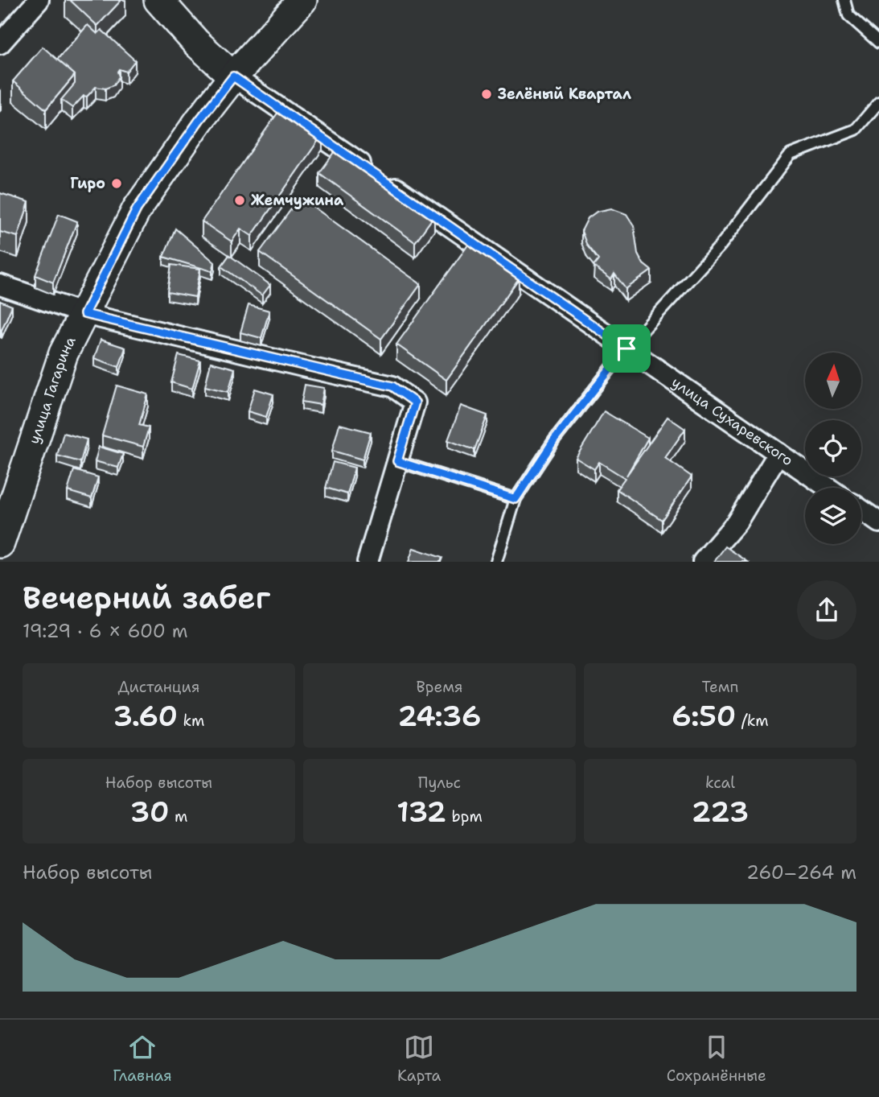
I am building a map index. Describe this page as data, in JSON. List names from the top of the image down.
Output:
{
  "streets": {
    "main road": ["улица Гагарина"],
    "street": ["улица Сухаревского"]
  },
  "crossings": [
    ["улица Гагарина", "улица Сухаревского"]
  ],
  "places": ["Зелёный Квартал", "Гиро", "Жемчужина"],
  "north": "top",
  "page": {
    "heading": ["Вечерний забег", "19:29 · 6 × 600 m"],
    "stats": [
      ["Дистанция", "3.60 km"],
      ["Время", "24:36"],
      ["Темп", "6:50 /km"],
      ["Набор высоты", "30 m"],
      ["Пульс", "132 bpm"],
      ["kcal", "223"]
    ],
    "chart": ["Набор высоты", "260–264 m"],
    "tabs": ["Главная", "Карта", "Сохранённые"]
  }
}
